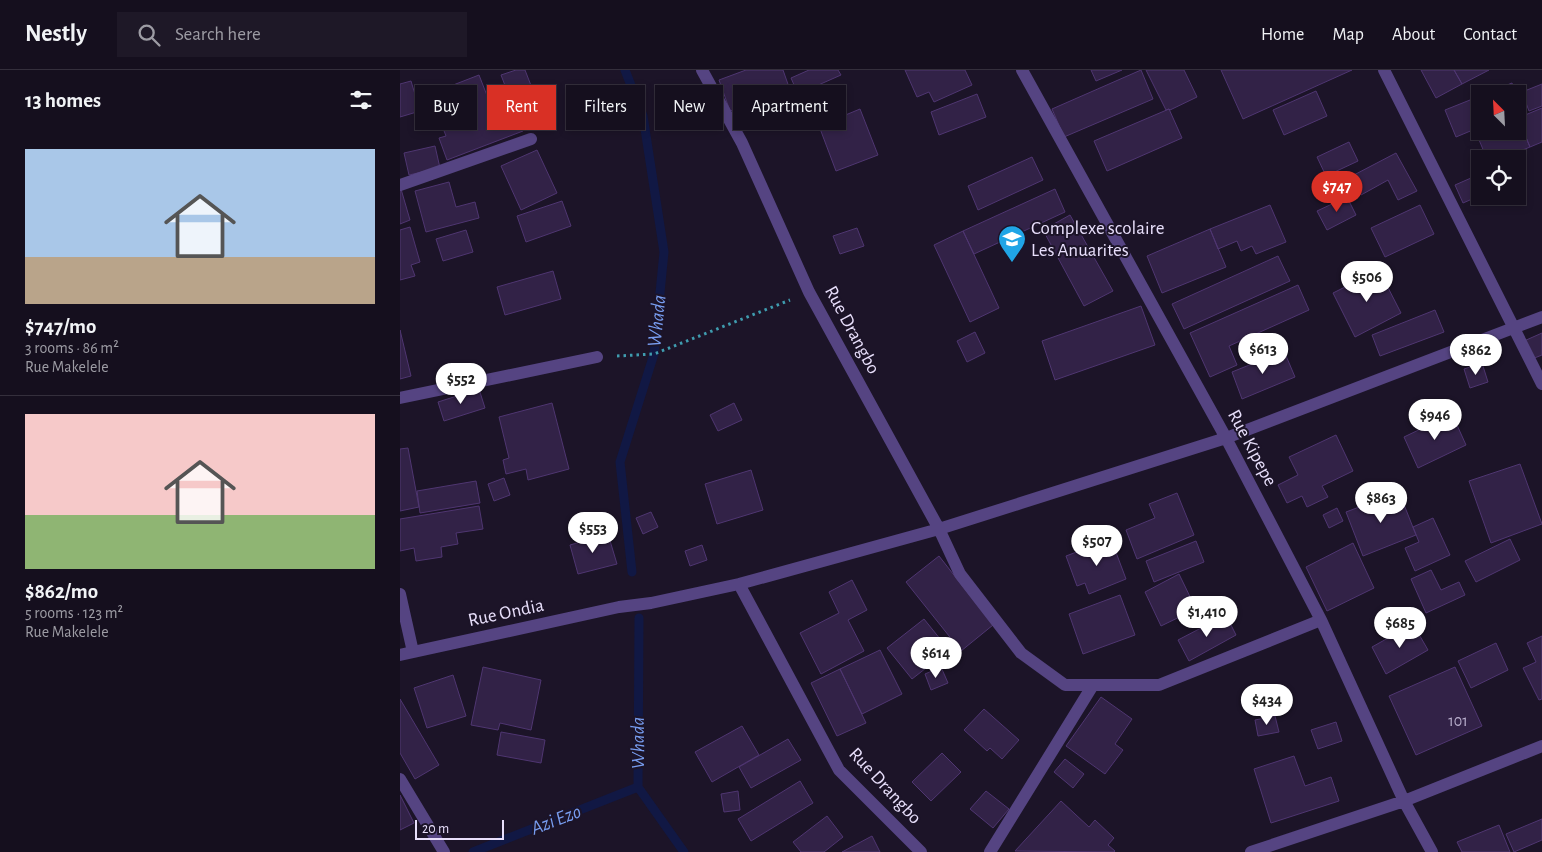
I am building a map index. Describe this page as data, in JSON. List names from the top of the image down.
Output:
{
  "streets": {
    "street": ["Rue Drangbo", "Rue Kipepe", "Rue Ondia"]
  },
  "crossings": [
    ["Rue Drangbo", "Rue Kipepe"],
    ["Rue Drangbo", "Rue Ondia"],
    ["Rue Kipepe", "Rue Ondia"]
  ],
  "water": ["Whada", "Azi Ezo"],
  "places": {
    "school or university": ["Complexe scolaire Les Anuarites"]
  },
  "house_numbers": ["101"],
  "scale_bar": "20 m",
  "north": "top left",
  "page": {
    "header": "Nestly",
    "search": "Search here",
    "nav": [
      "Home",
      "Map",
      "About",
      "Contact"
    ],
    "heading": "13 homes",
    "chip": [
      "Buy",
      "Rent",
      "Filters",
      "New",
      "Apartment"
    ],
    "list": [
      {
        "name": "$747/mo",
        "note": "3 rooms · 86 m² · Rue Makelele"
      },
      {
        "name": "$862/mo",
        "note": "5 rooms · 123 m² · Rue Makelele"
      }
    ],
    "price": [
      "$747",
      "$506",
      "$613",
      "$862",
      "$552",
      "$946",
      "$863",
      "$553",
      "$507",
      "$1,410",
      "$685",
      "$614",
      "$434"
    ],
    "scale": "20 m"
  }
}
